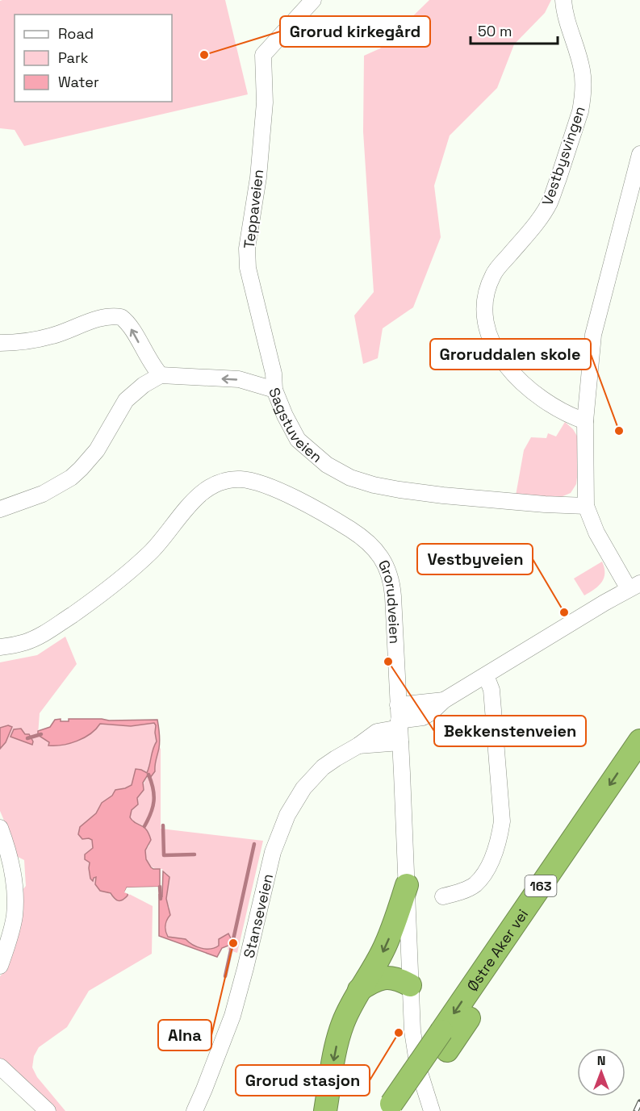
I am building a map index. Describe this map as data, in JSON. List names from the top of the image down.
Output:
{
  "streets": {
    "highway": ["163", "Østre Aker vei"],
    "street": [
      "Vestbysvingen",
      "Teppaveien",
      "Sagstuveien",
      "Grorudveien",
      "Stanseveien"
    ]
  },
  "crossings": [
    ["Teppaveien", "Sagstuveien"],
    ["Grorudveien", "Stanseveien"]
  ],
  "places": [
    "Grorud kirkegård",
    "Groruddalen skole",
    "Vestbyveien",
    "Bekkenstenveien",
    "Alna",
    "Grorud stasjon"
  ],
  "legend": ["Road", "Park", "Water"],
  "scale_bar": "50 m",
  "north": "top"
}
